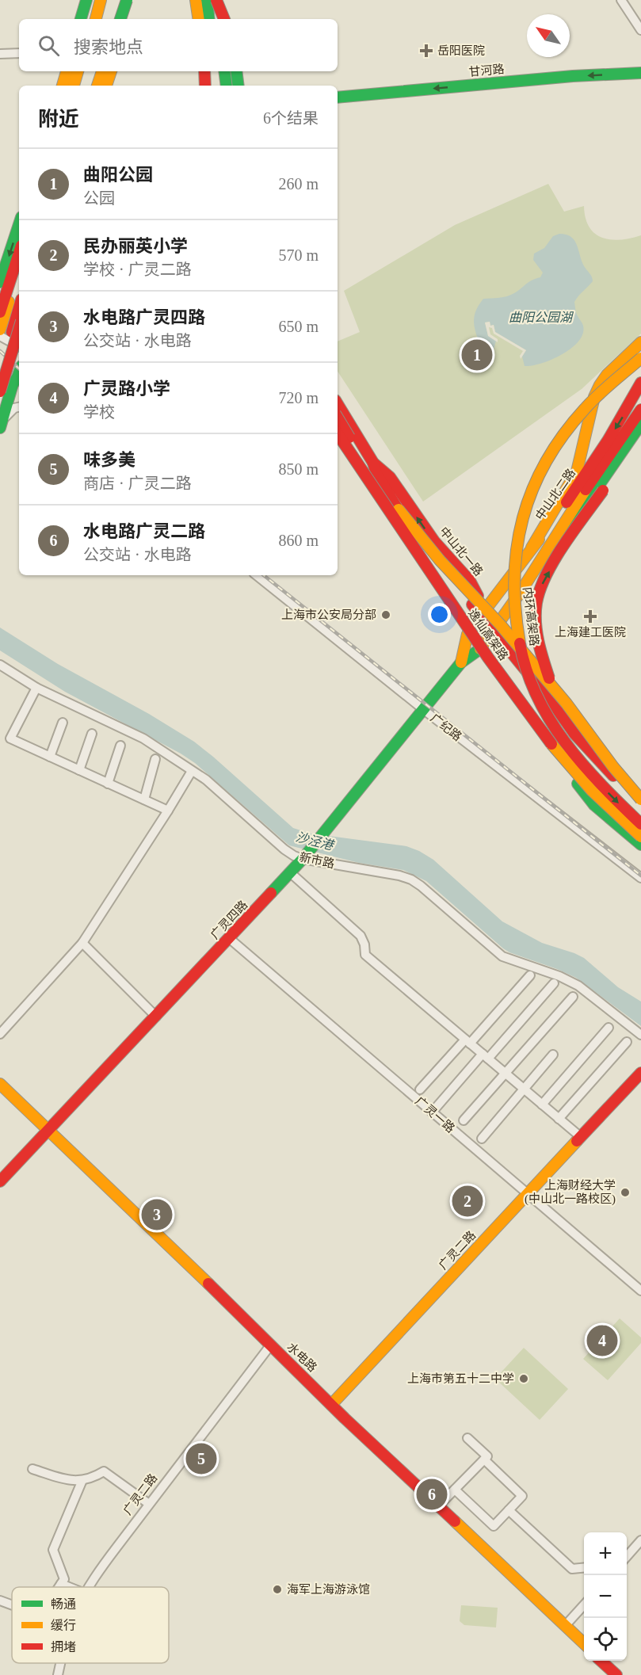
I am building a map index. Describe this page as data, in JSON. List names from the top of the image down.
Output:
{
  "streets": {
    "main road": [
      "甘河路",
      "中山北二路",
      "中山北一路",
      "内环高架路",
      "逸仙高架路",
      "广灵四路",
      "广灵二路",
      "水电路"
    ],
    "street": ["广纪路", "新市路", "广灵一路"]
  },
  "crossings": [
    ["中山北二路", "中山北一路"],
    ["中山北二路", "广灵四路"],
    ["中山北一路", "内环高架路"],
    ["中山北一路", "逸仙高架路"],
    ["广纪路", "广灵四路"],
    ["新市路", "广灵四路"],
    ["广灵四路", "广灵一路"],
    ["广灵四路", "水电路"],
    ["广灵一路", "广灵二路"],
    ["广灵二路", "水电路"]
  ],
  "one_way": ["甘河路"],
  "water": ["曲阳公园湖", "沙泾港"],
  "places": {
    "health": ["岳阳医院", "上海建工医院"],
    "other": [
      "上海市公安局分部",
      "上海财经大学 (中山北一路校区)",
      "上海市第五十二中学",
      "海军上海游泳馆"
    ]
  },
  "legend": ["畅通", "缓行", "拥堵"],
  "north": "top left",
  "page": {
    "search": "搜索地点",
    "heading": ["附近", "6个结果"],
    "list": [
      {
        "mark": "1",
        "name": "曲阳公园",
        "note": "公园",
        "value": "260 m"
      },
      {
        "mark": "2",
        "name": "民办丽英小学",
        "note": "学校 · 广灵二路",
        "value": "570 m"
      },
      {
        "mark": "3",
        "name": "水电路广灵四路",
        "note": "公交站 · 水电路",
        "value": "650 m"
      },
      {
        "mark": "4",
        "name": "广灵路小学",
        "note": "学校",
        "value": "720 m"
      },
      {
        "mark": "5",
        "name": "味多美",
        "note": "商店 · 广灵二路",
        "value": "850 m"
      },
      {
        "mark": "6",
        "name": "水电路广灵二路",
        "note": "公交站 · 水电路",
        "value": "860 m"
      }
    ],
    "pins": [
      "1",
      "2",
      "3",
      "4",
      "5",
      "6"
    ],
    "map_buttons": ["+", "−"]
  }
}
